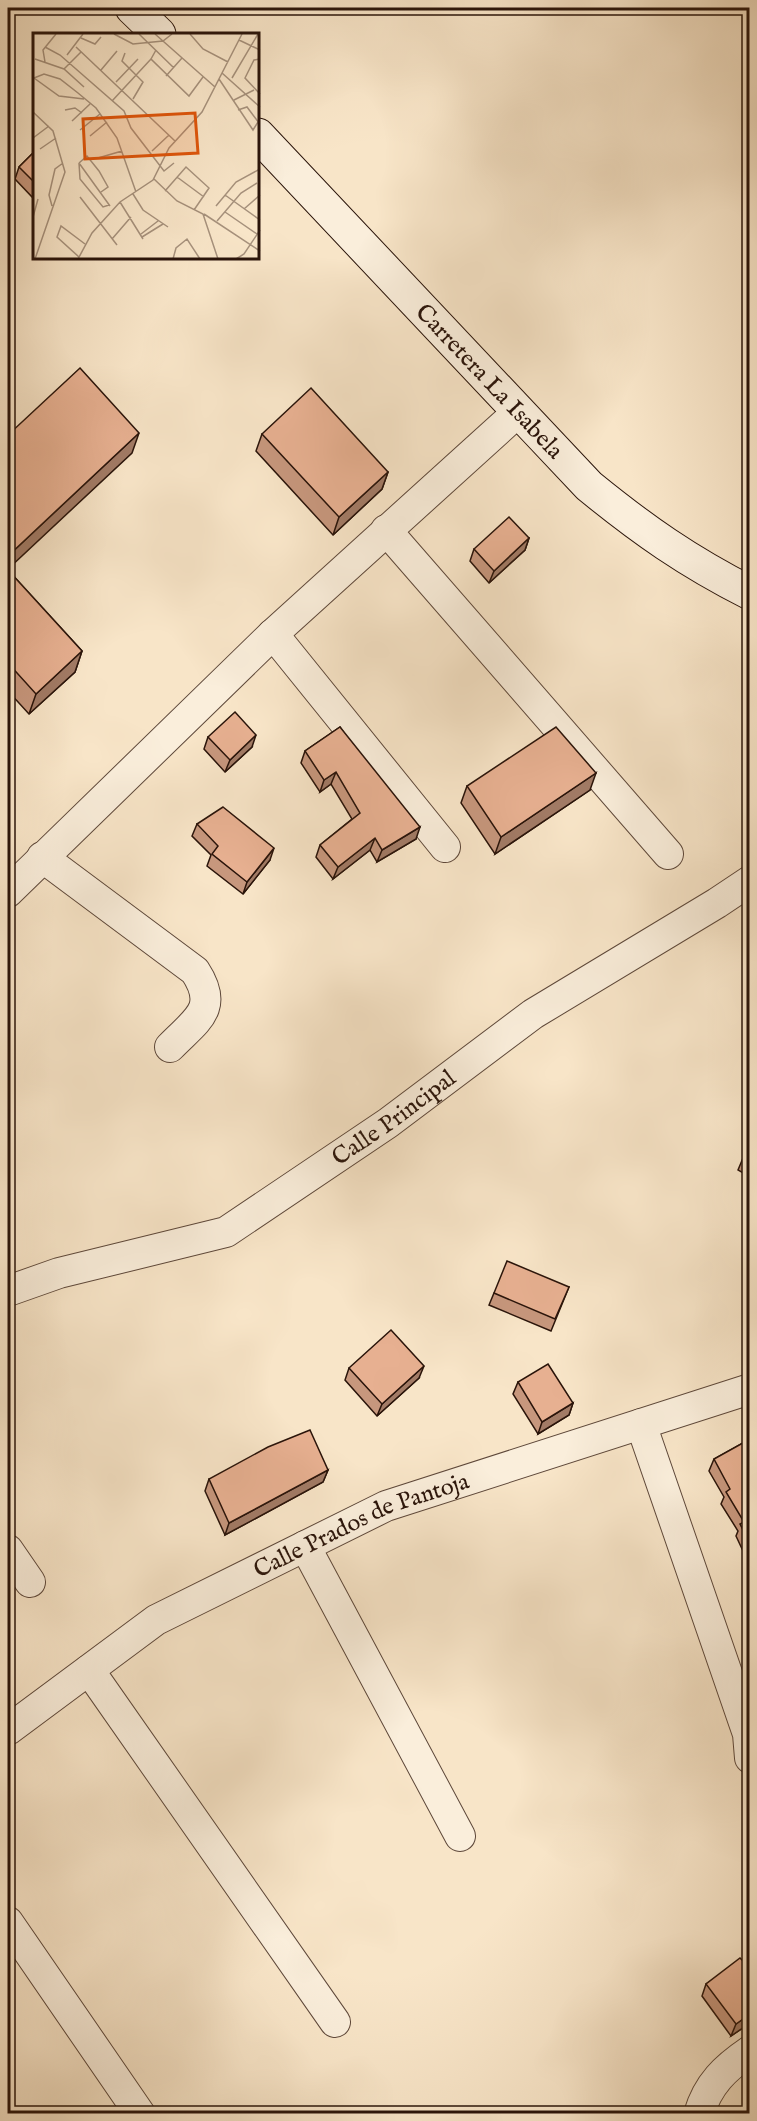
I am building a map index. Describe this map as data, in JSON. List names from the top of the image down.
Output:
{
  "streets": {
    "main road": ["Carretera La Isabela"],
    "street": ["Calle Principal", "Calle Prados de Pantoja"]
  }
}
